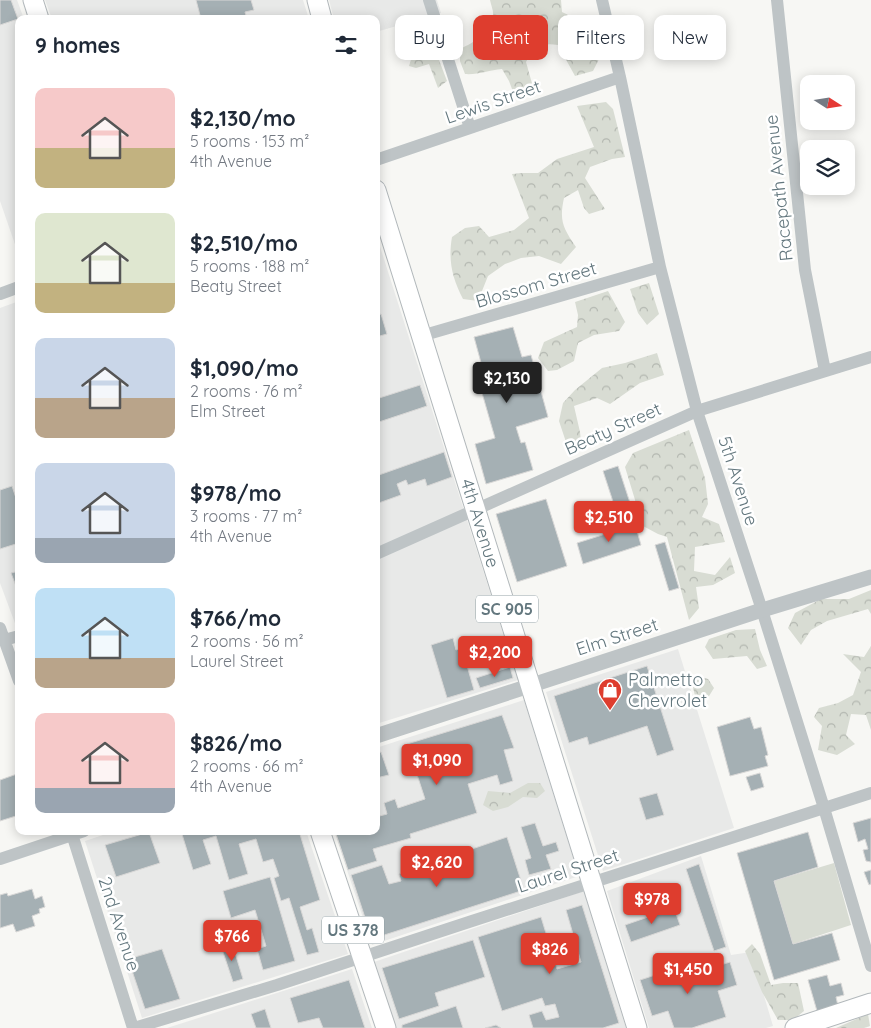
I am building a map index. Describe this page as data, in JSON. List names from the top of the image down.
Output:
{
  "streets": {
    "main road": ["4th Avenue", "SC 905", "US 378"],
    "street": [
      "Lewis Street",
      "Racepath Avenue",
      "Blossom Street",
      "Beaty Street",
      "5th Avenue",
      "Elm Street",
      "Laurel Street",
      "2nd Avenue"
    ]
  },
  "crossings": [
    ["Lewis Street", "5th Avenue"],
    ["Racepath Avenue", "Beaty Street"],
    ["Blossom Street", "5th Avenue"],
    ["Blossom Street", "4th Avenue"],
    ["Beaty Street", "5th Avenue"],
    ["Beaty Street", "4th Avenue"],
    ["5th Avenue", "Elm Street"],
    ["5th Avenue", "Laurel Street"],
    ["4th Avenue", "Elm Street"],
    ["4th Avenue", "Laurel Street"],
    ["Laurel Street", "2nd Avenue"],
    ["Laurel Street", "US 378"]
  ],
  "places": {
    "shop": ["Palmetto Chevrolet"]
  },
  "north": "right",
  "page": {
    "chip": [
      "Buy",
      "Rent",
      "Filters",
      "New"
    ],
    "heading": "9 homes",
    "list": [
      {
        "name": "$2,130/mo",
        "note": "5 rooms · 153 m² · 4th Avenue"
      },
      {
        "name": "$2,510/mo",
        "note": "5 rooms · 188 m² · Beaty Street"
      },
      {
        "name": "$1,090/mo",
        "note": "2 rooms · 76 m² · Elm Street"
      },
      {
        "name": "$978/mo",
        "note": "3 rooms · 77 m² · 4th Avenue"
      },
      {
        "name": "$766/mo",
        "note": "2 rooms · 56 m² · Laurel Street"
      },
      {
        "name": "$826/mo",
        "note": "2 rooms · 66 m² · 4th Avenue"
      }
    ],
    "price": [
      "$2,130",
      "$2,510",
      "$2,200",
      "$1,090",
      "$2,620",
      "$978",
      "$766",
      "$826",
      "$1,450"
    ]
  }
}
